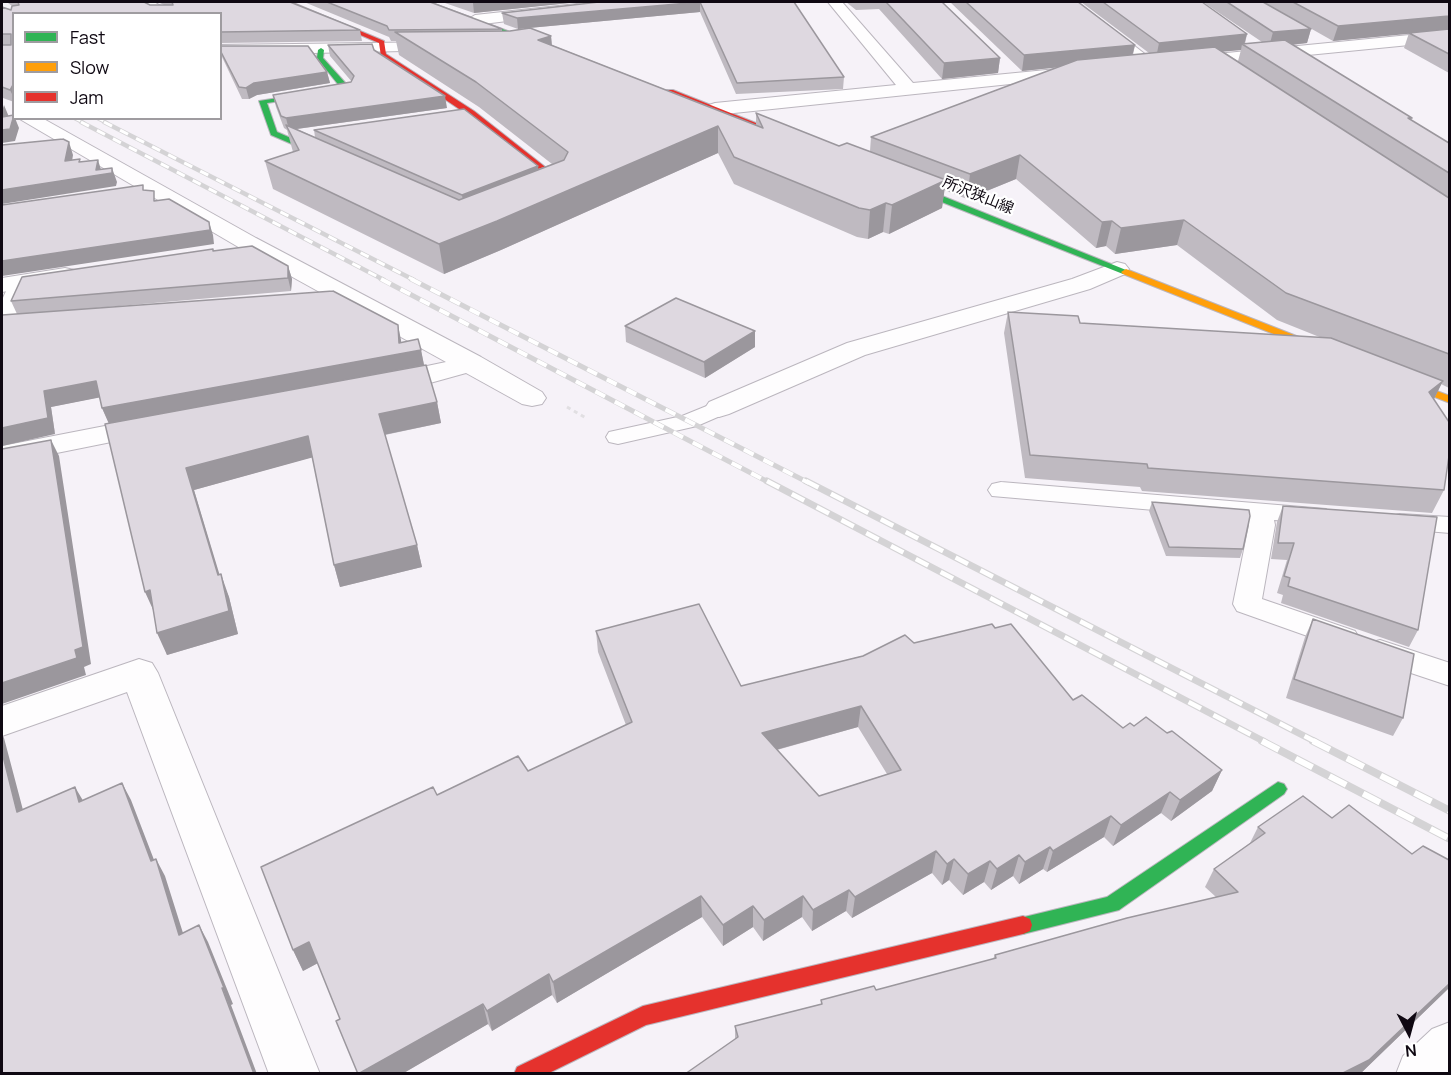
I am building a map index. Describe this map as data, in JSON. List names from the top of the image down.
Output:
{
  "streets": {
    "street": ["所沢狭山線"]
  },
  "legend": ["Fast", "Slow", "Jam"],
  "north": "bottom"
}
